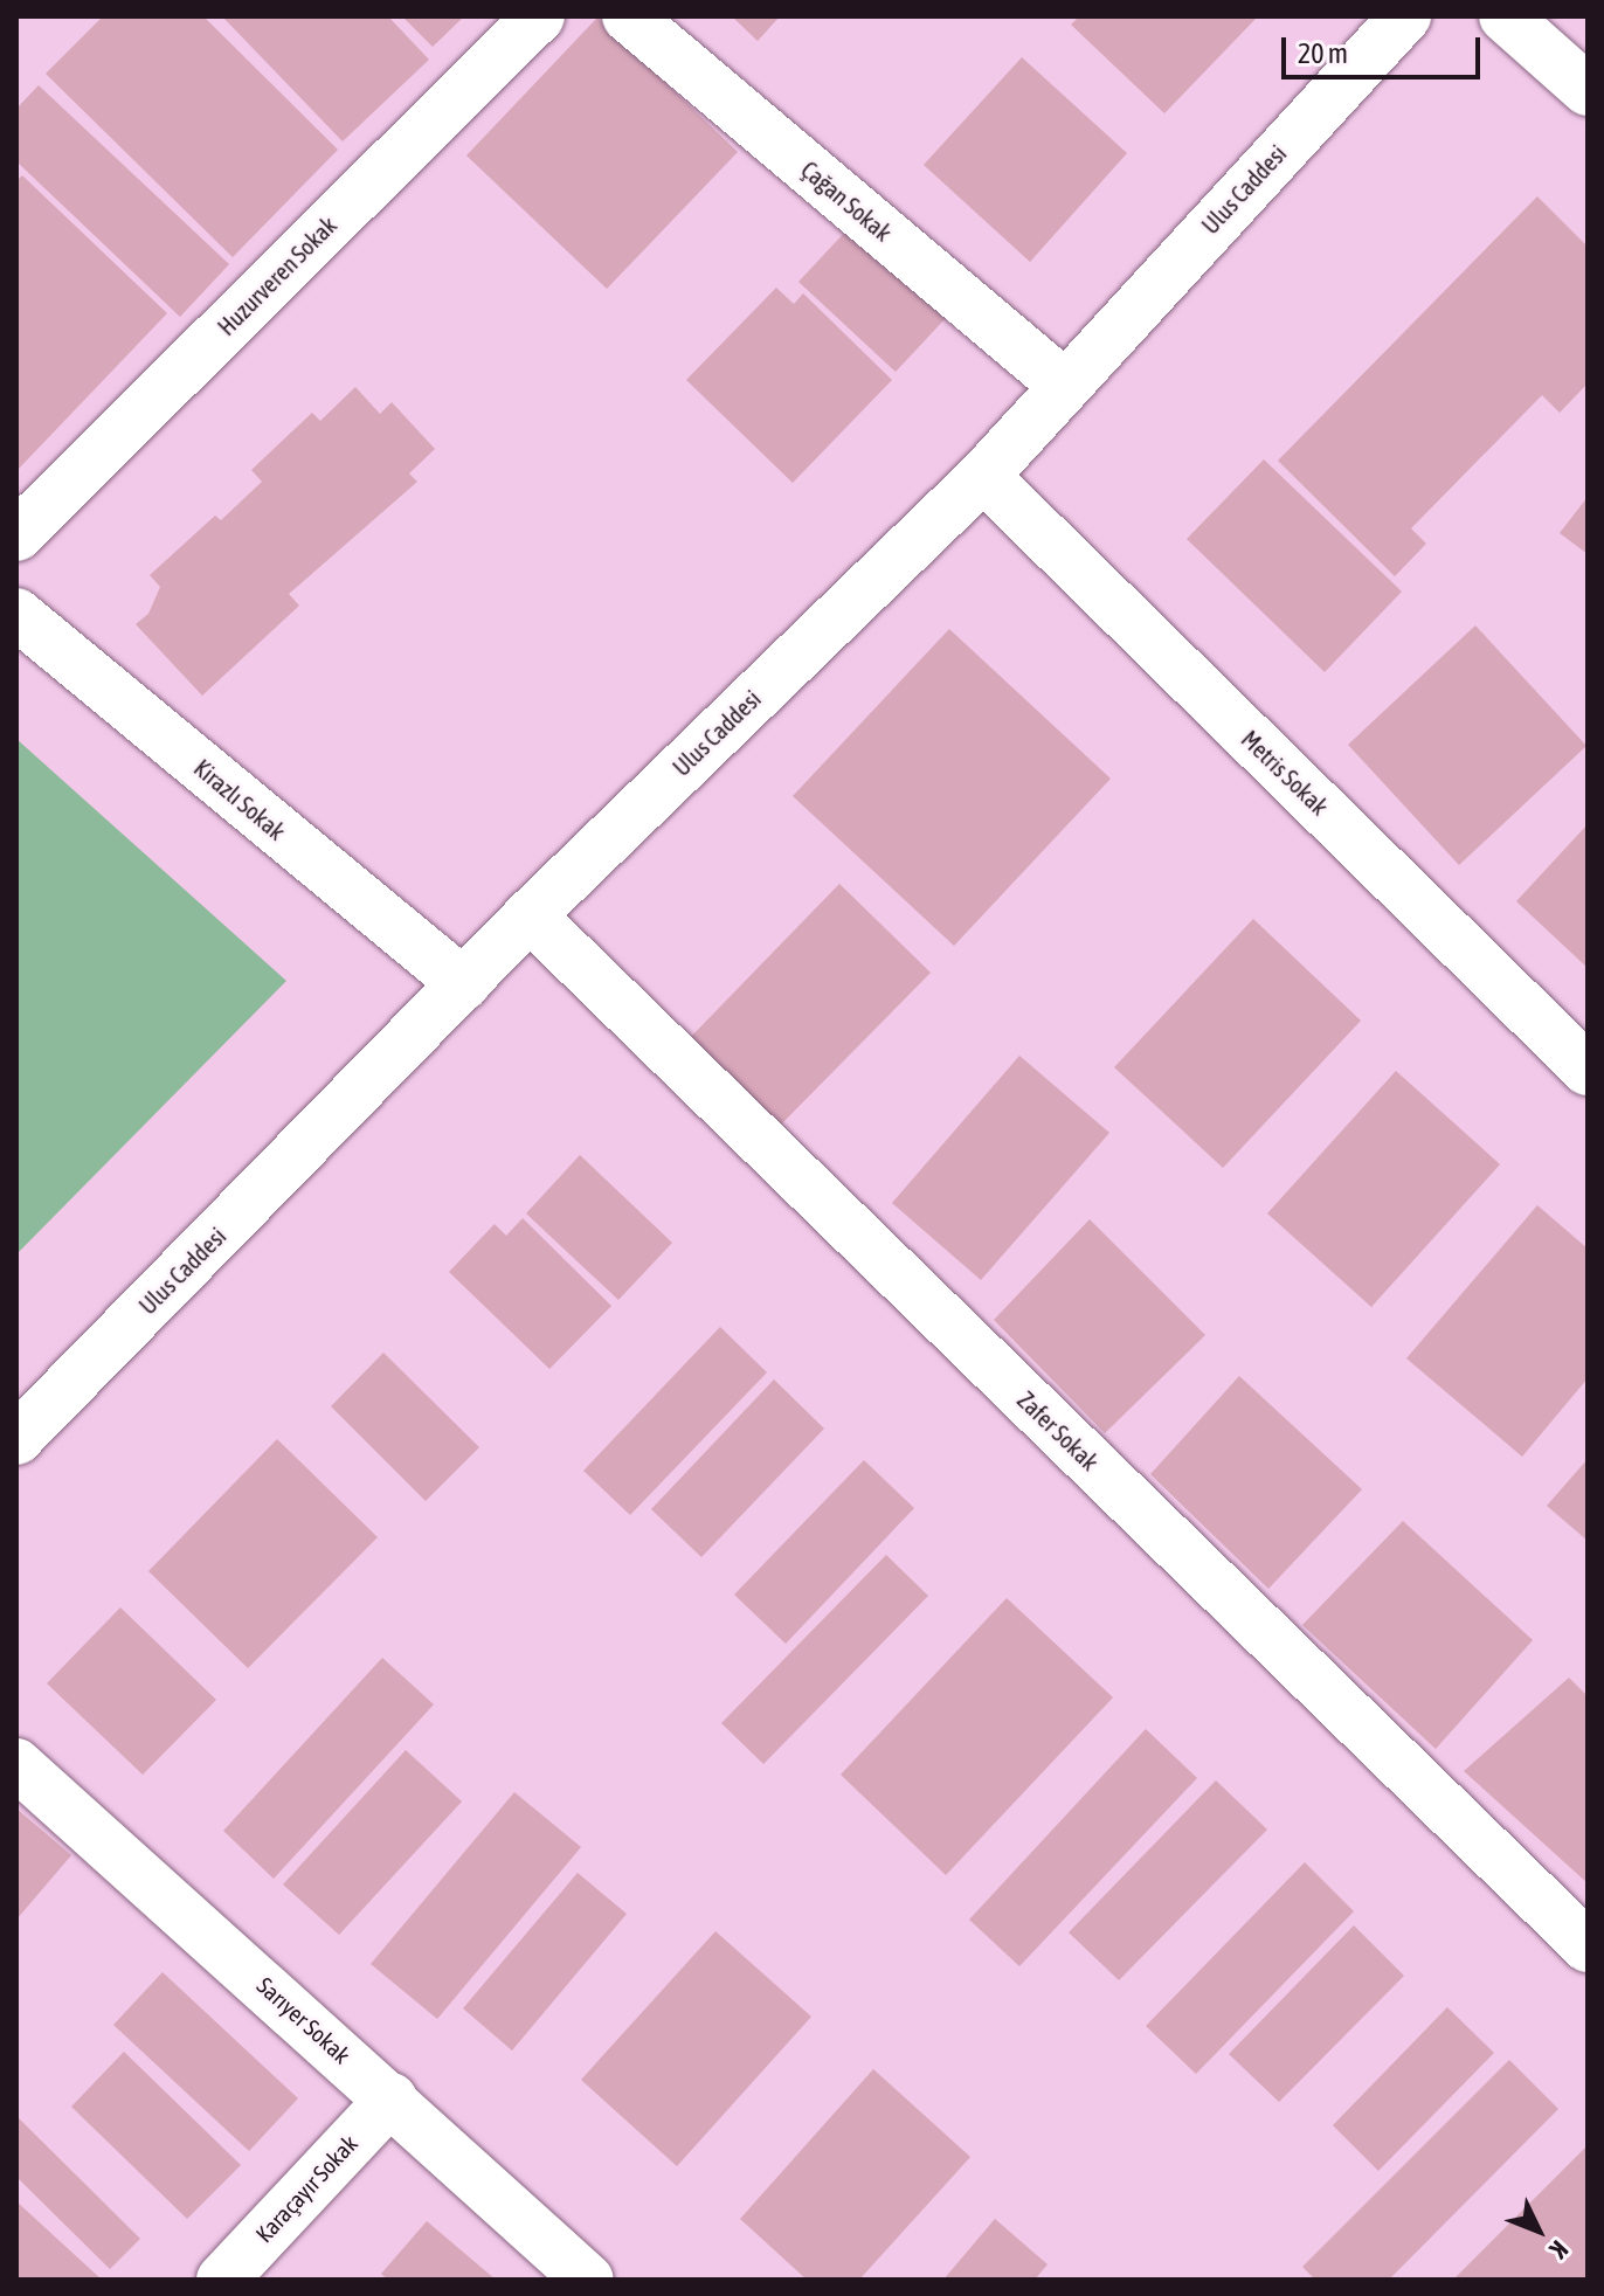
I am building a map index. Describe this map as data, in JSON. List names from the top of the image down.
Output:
{
  "streets": {
    "street": [
      "Ulus Caddesi",
      "Çağan Sokak",
      "Huzurveren Sokak",
      "Metris Sokak",
      "Kirazlı Sokak",
      "Zafer Sokak",
      "Sarıyer Sokak",
      "Karaçayır Sokak"
    ]
  },
  "crossings": [
    ["Ulus Caddesi", "Çağan Sokak"],
    ["Ulus Caddesi", "Metris Sokak"],
    ["Ulus Caddesi", "Kirazlı Sokak"],
    ["Ulus Caddesi", "Zafer Sokak"],
    ["Sarıyer Sokak", "Karaçayır Sokak"]
  ],
  "scale_bar": "20 m",
  "north": "bottom right"
}
